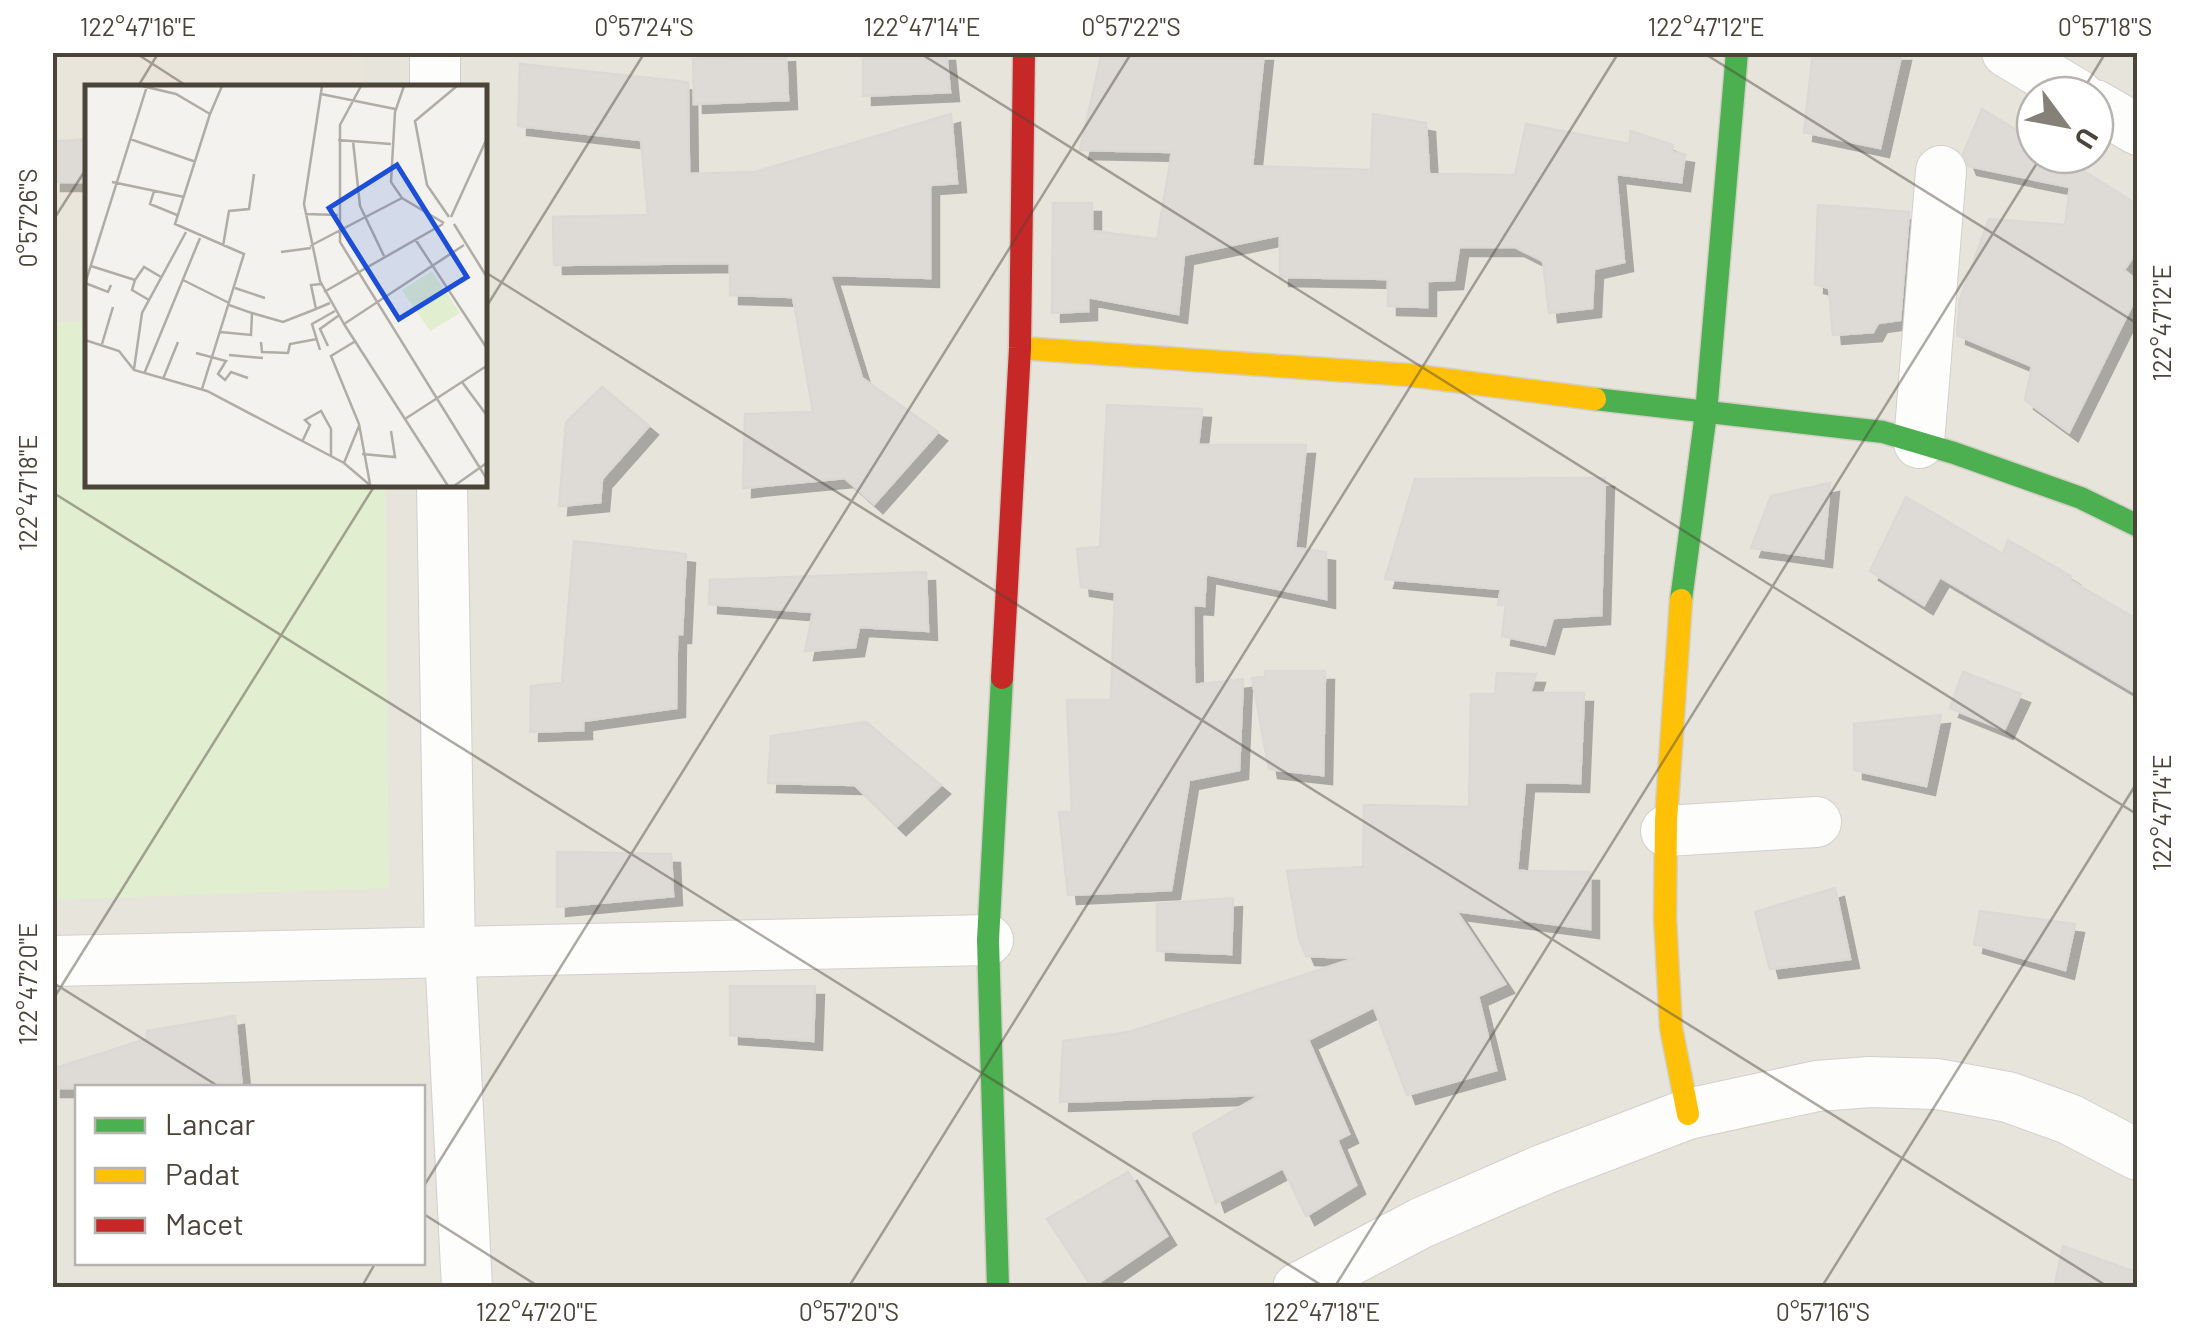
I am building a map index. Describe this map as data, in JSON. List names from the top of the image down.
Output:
{
  "legend": ["Lancar", "Padat", "Macet"],
  "north": "bottom right",
  "coordinates": [
    "122°47'16\"E",
    "0°57'24\"S",
    "122°47'14\"E",
    "0°57'22\"S",
    "122°47'12\"E",
    "0°57'18\"S",
    "0°57'26\"S",
    "122°47'18\"E",
    "122°47'20\"E",
    "0°57'20\"S",
    "0°57'16\"S"
  ]
}
